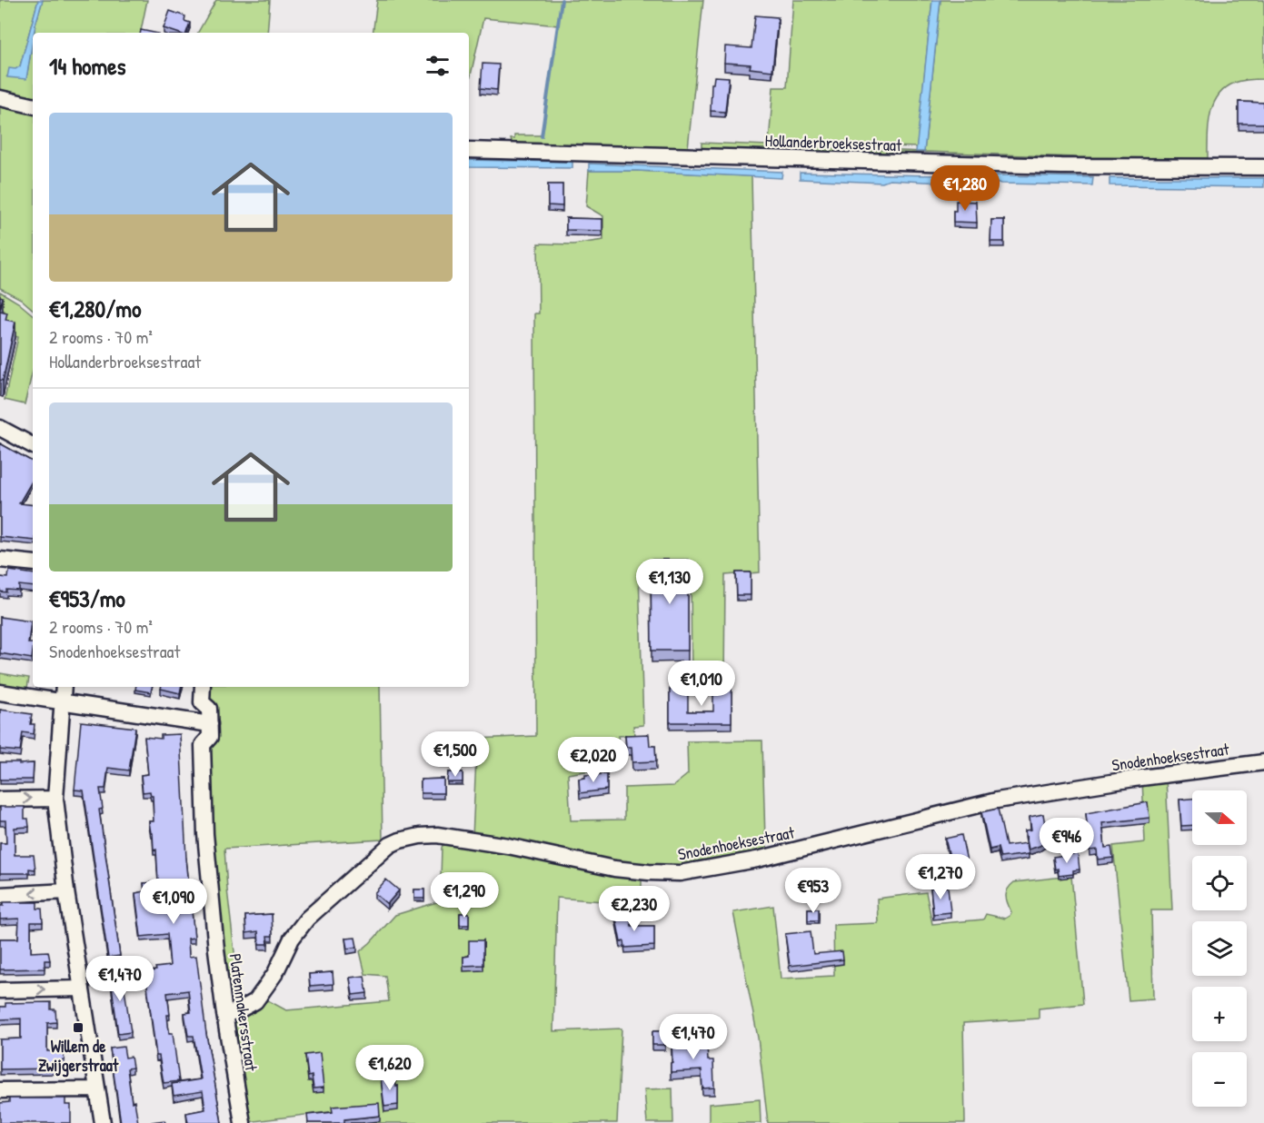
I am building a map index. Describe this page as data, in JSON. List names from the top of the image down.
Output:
{
  "streets": {
    "street": ["Hollanderbroeksestraat", "Snodenhoeksestraat", "Platenmakersstraat"]
  },
  "crossings": [
    ["Snodenhoeksestraat", "Platenmakersstraat"]
  ],
  "places": {
    "transit": ["Willem de Zwijgerstraat"]
  },
  "north": "right",
  "page": {
    "heading": "14 homes",
    "list": [
      {
        "name": "€1,280/mo",
        "note": "2 rooms · 70 m² · Hollanderbroeksestraat"
      },
      {
        "name": "€953/mo",
        "note": "2 rooms · 70 m² · Snodenhoeksestraat"
      }
    ],
    "price": [
      "€1,280",
      "€1,130",
      "€1,010",
      "€1,500",
      "€2,020",
      "€946",
      "€1,270",
      "€953",
      "€1,290",
      "€1,090",
      "€2,230",
      "€1,470",
      "€1,470",
      "€1,620"
    ],
    "map_buttons": ["+", "−"]
  }
}
